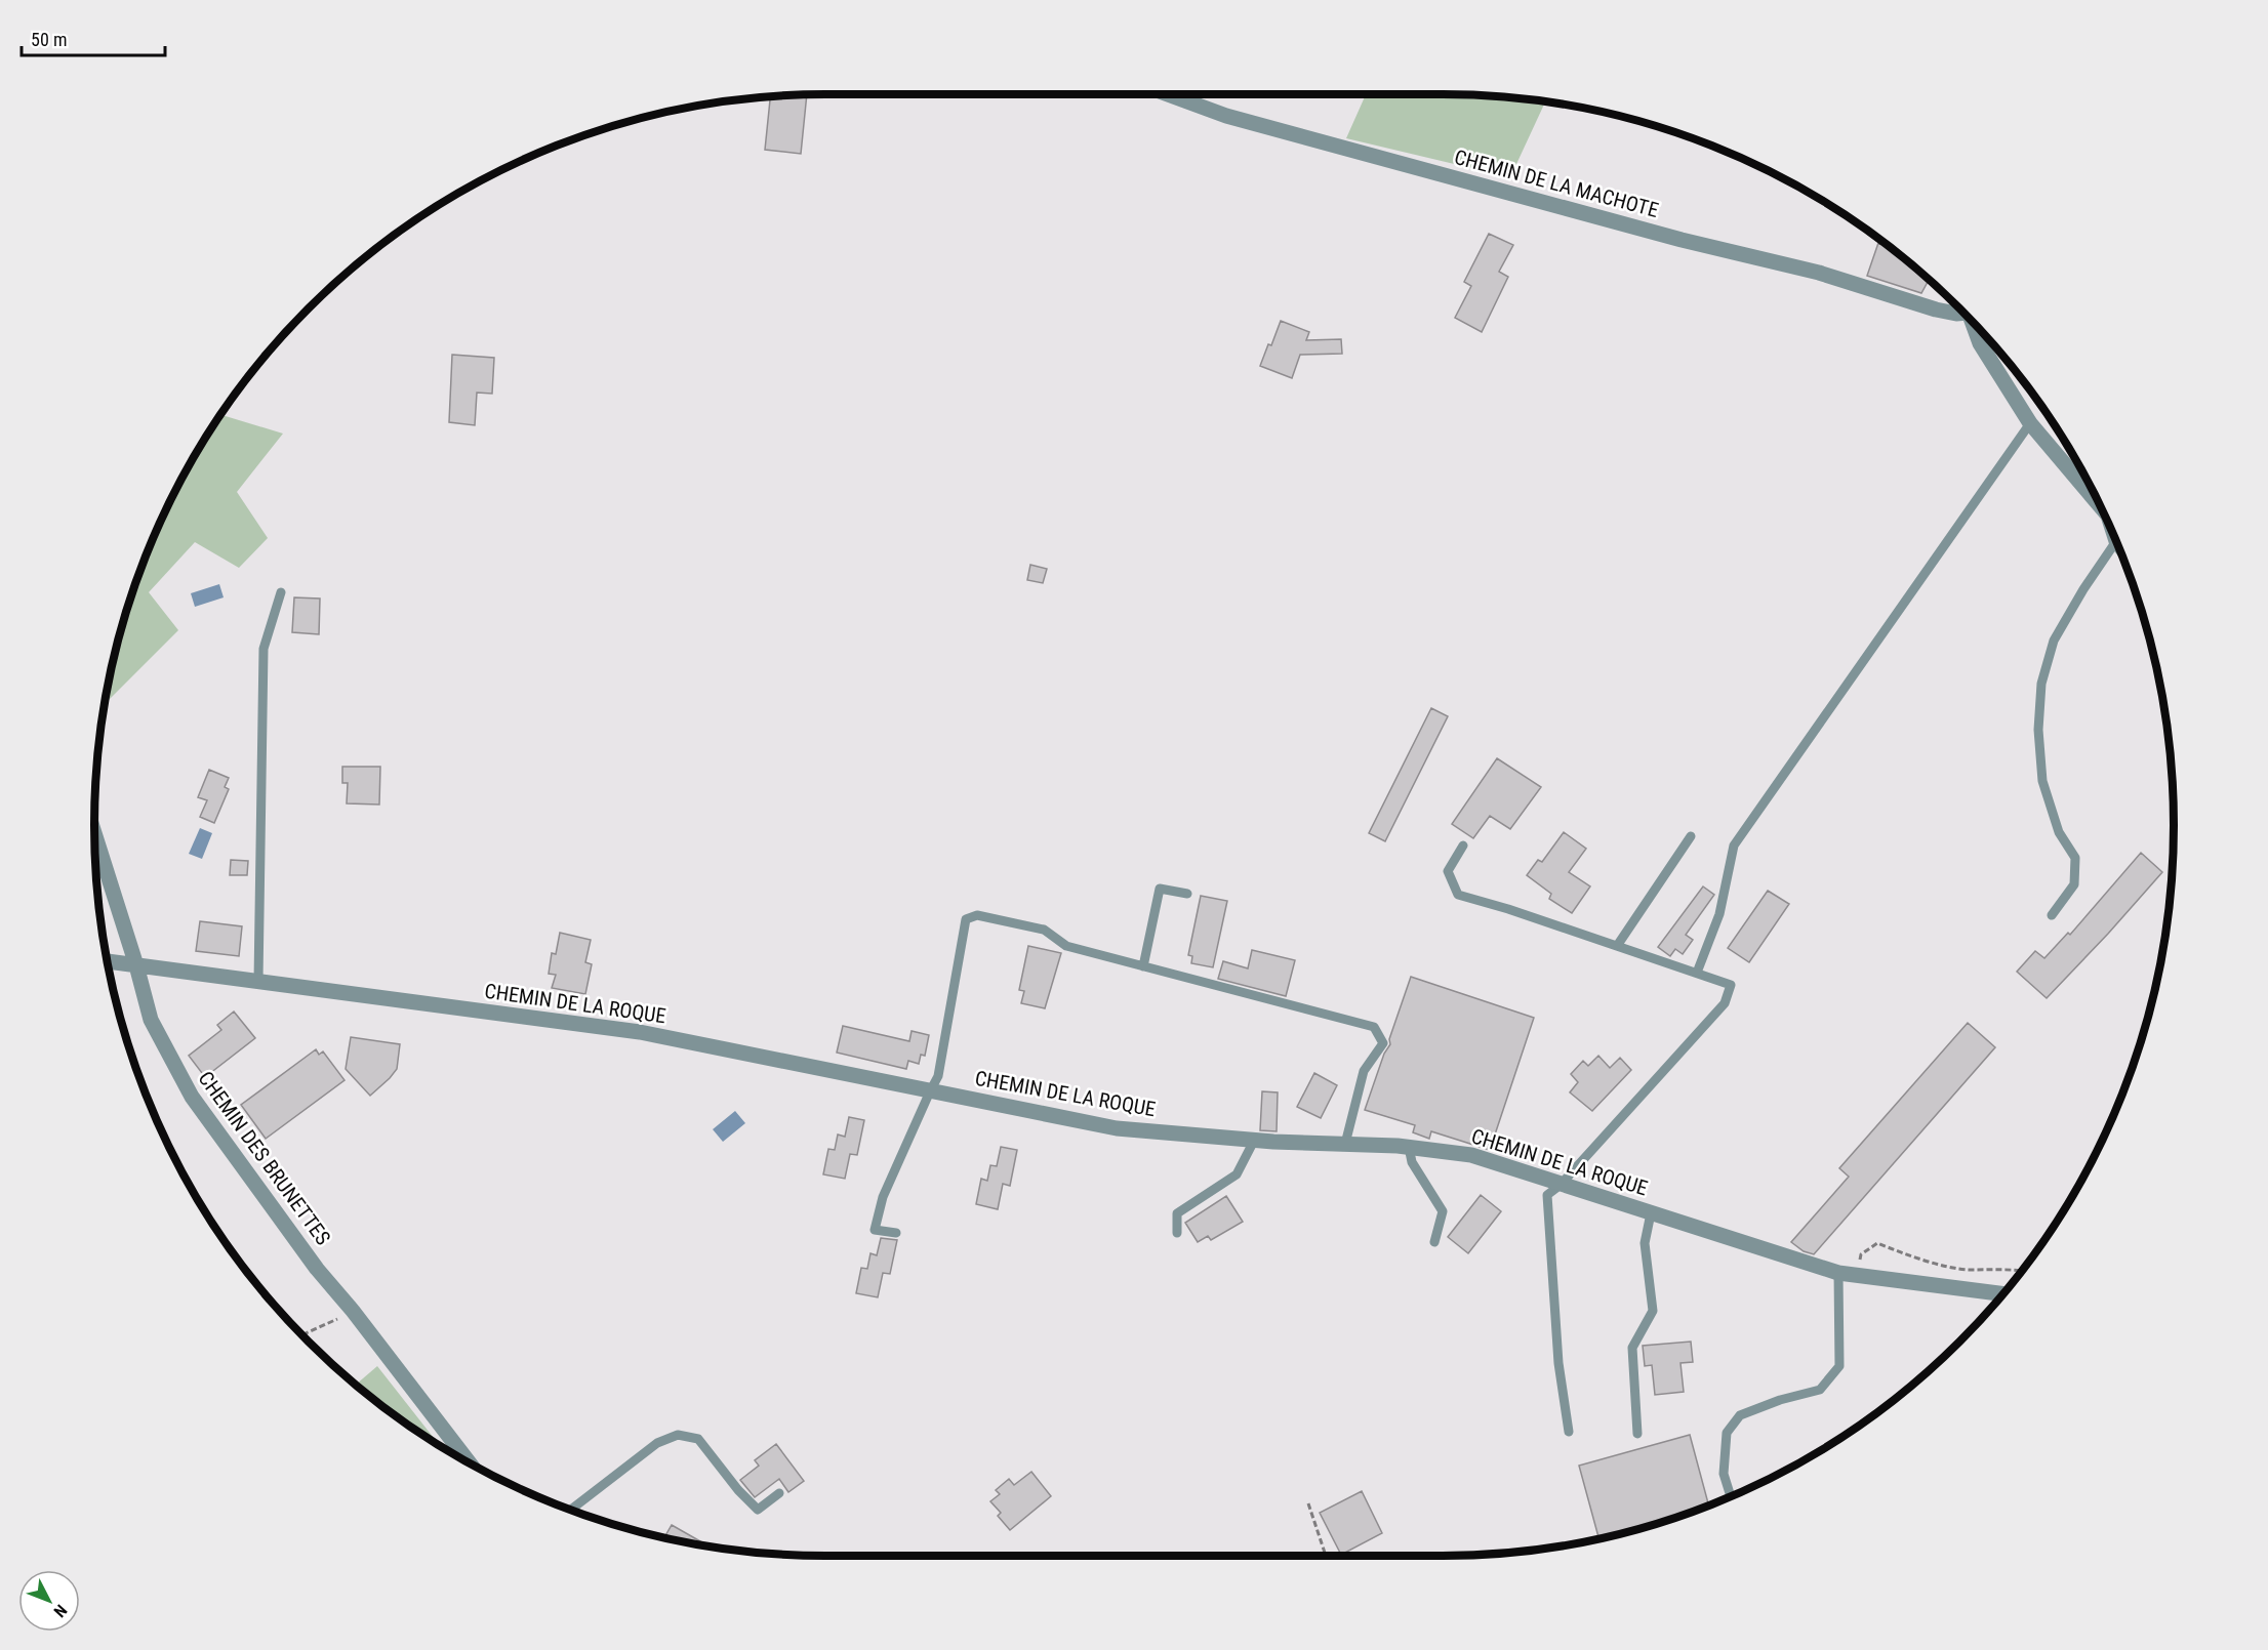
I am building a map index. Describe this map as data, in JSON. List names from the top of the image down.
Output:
{
  "streets": {
    "street": ["CHEMIN DE LA MACHOTE", "CHEMIN DE LA ROQUE", "CHEMIN DES BRUNETTES"]
  },
  "crossings": [
    ["CHEMIN DE LA ROQUE", "CHEMIN DES BRUNETTES"]
  ],
  "scale_bar": "50 m",
  "north": "bottom right"
}
